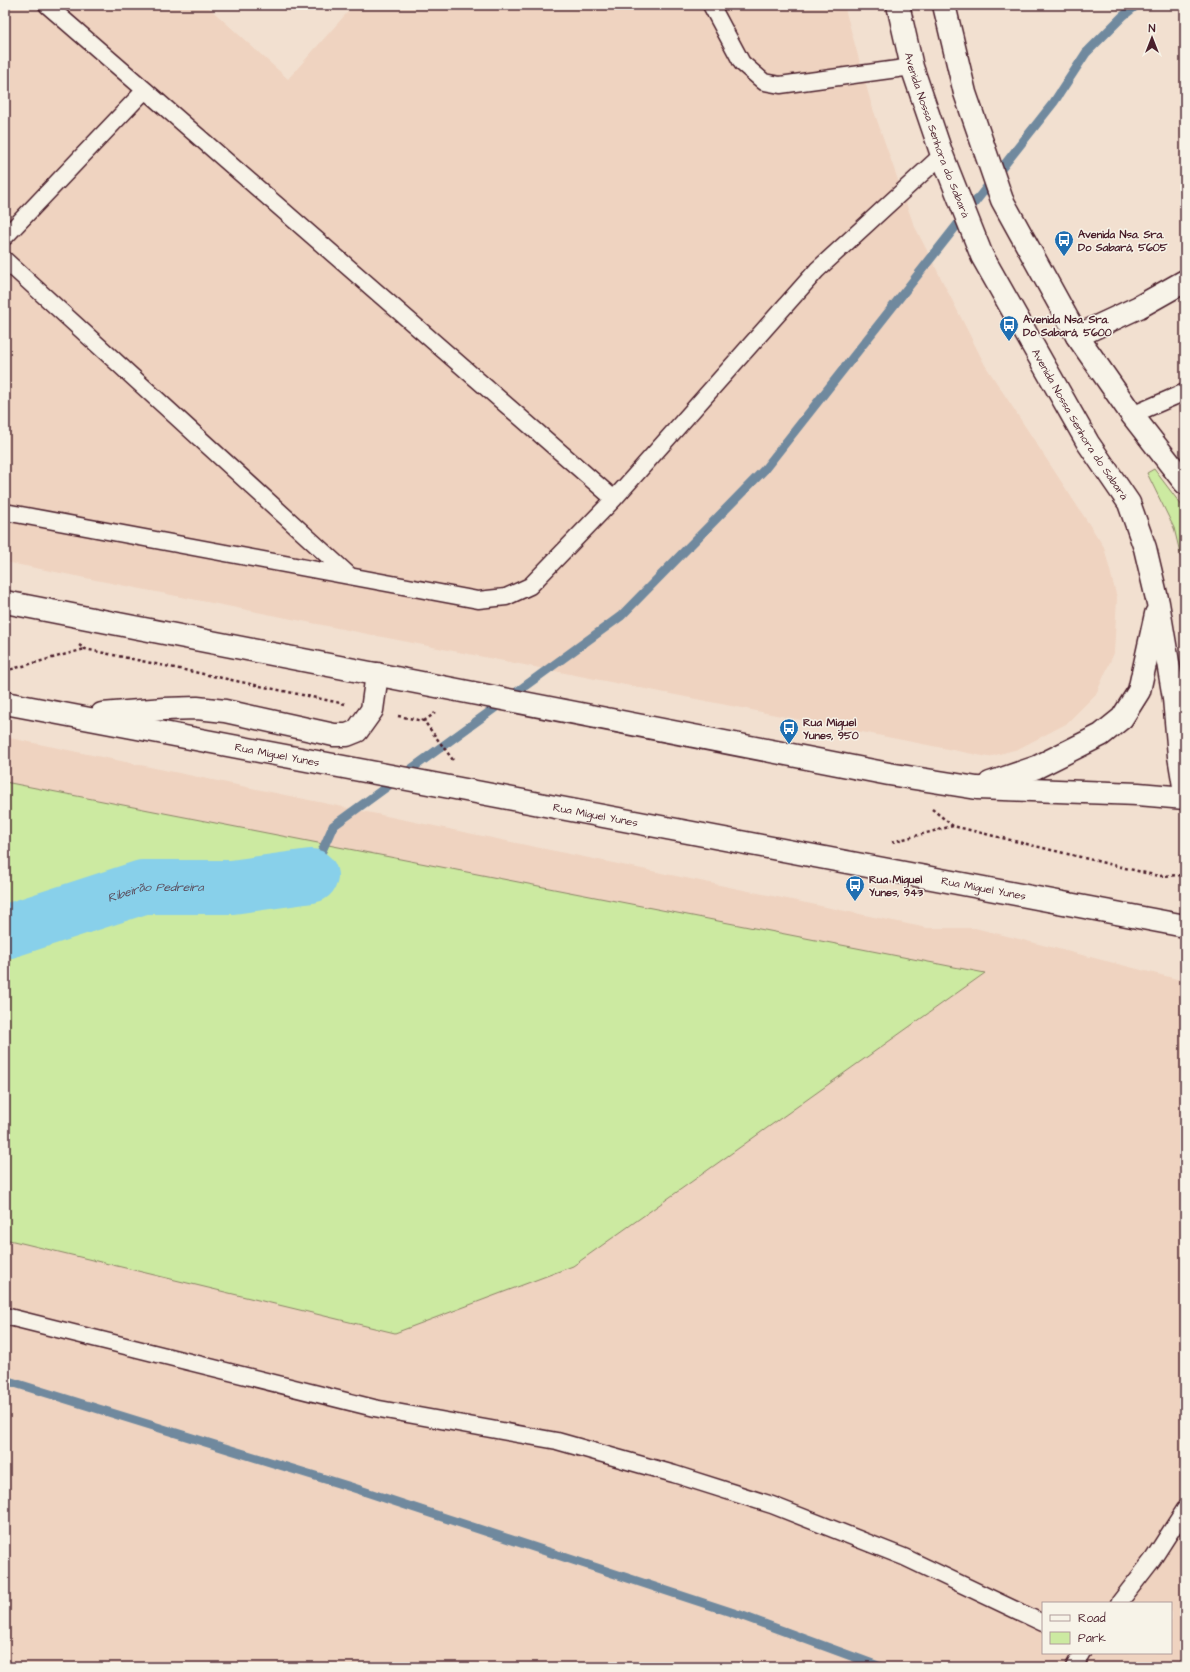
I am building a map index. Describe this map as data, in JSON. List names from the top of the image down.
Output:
{
  "streets": {
    "main road": ["Avenida Nossa Senhora do Sabará", "Rua Miguel Yunes"]
  },
  "water": ["Ribeirão Pedreira"],
  "places": {
    "bus stop": [
      "Avenida Nsa. Sra. Do Sabará, 5605",
      "Avenida Nsa. Sra. Do Sabará, 5600",
      "Rua Miguel Yunes, 950",
      "Rua Miguel Yunes, 943"
    ]
  },
  "legend": ["Road", "Park"],
  "north": "top"
}
